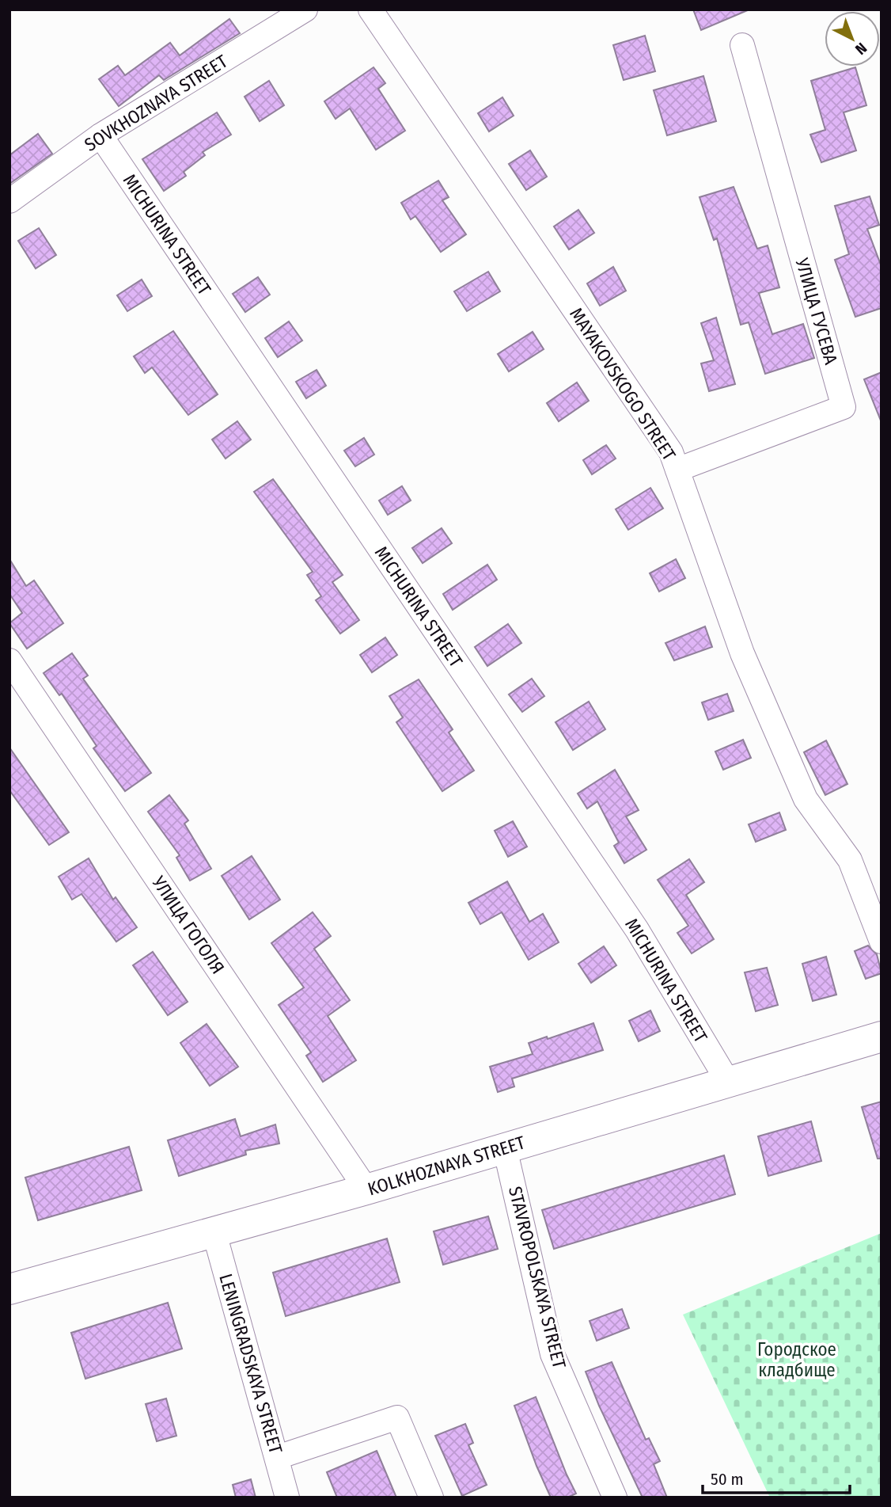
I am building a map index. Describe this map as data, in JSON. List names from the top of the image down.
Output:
{
  "streets": {
    "main road": ["KOLKHOZNAYA STREET"],
    "street": [
      "SOVKHOZNAYA STREET",
      "MICHURINA STREET",
      "УЛИЦА ГУСЕВА",
      "MAYAKOVSKOGO STREET",
      "УЛИЦА ГОГОЛЯ",
      "STAVROPOLSKAYA STREET",
      "LENINGRADSKAYA STREET"
    ]
  },
  "crossings": [
    ["SOVKHOZNAYA STREET", "MICHURINA STREET"],
    ["MICHURINA STREET", "KOLKHOZNAYA STREET"],
    ["УЛИЦА ГУСЕВА", "MAYAKOVSKOGO STREET"],
    ["УЛИЦА ГОГОЛЯ", "KOLKHOZNAYA STREET"],
    ["KOLKHOZNAYA STREET", "STAVROPOLSKAYA STREET"],
    ["KOLKHOZNAYA STREET", "LENINGRADSKAYA STREET"]
  ],
  "parks": ["Городское кладбище"],
  "scale_bar": "50 m",
  "north": "bottom right"
}
